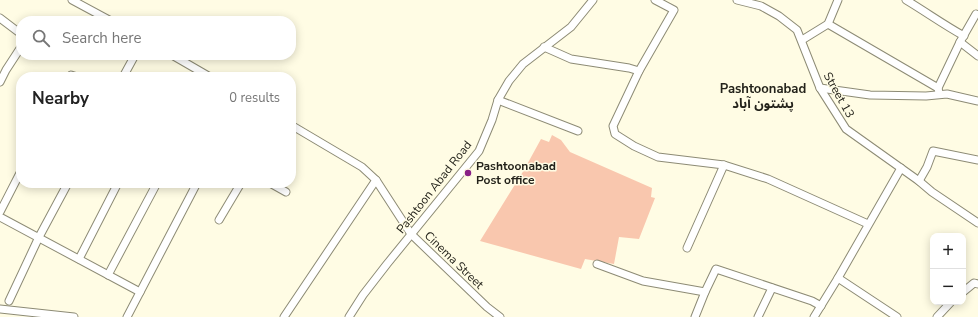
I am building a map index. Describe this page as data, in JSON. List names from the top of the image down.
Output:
{
  "streets": {
    "street": ["Street 13", "Pashtoon Abad Road", "Cinema Street"]
  },
  "crossings": [
    ["Pashtoon Abad Road", "Cinema Street"]
  ],
  "districts": ["Pashtoonabad پشتون آباد"],
  "places": ["Pashtoonabad Post office"],
  "page": {
    "search": "Search here",
    "heading": ["Nearby", "0 results"],
    "map_buttons": ["+", "−"]
  }
}
